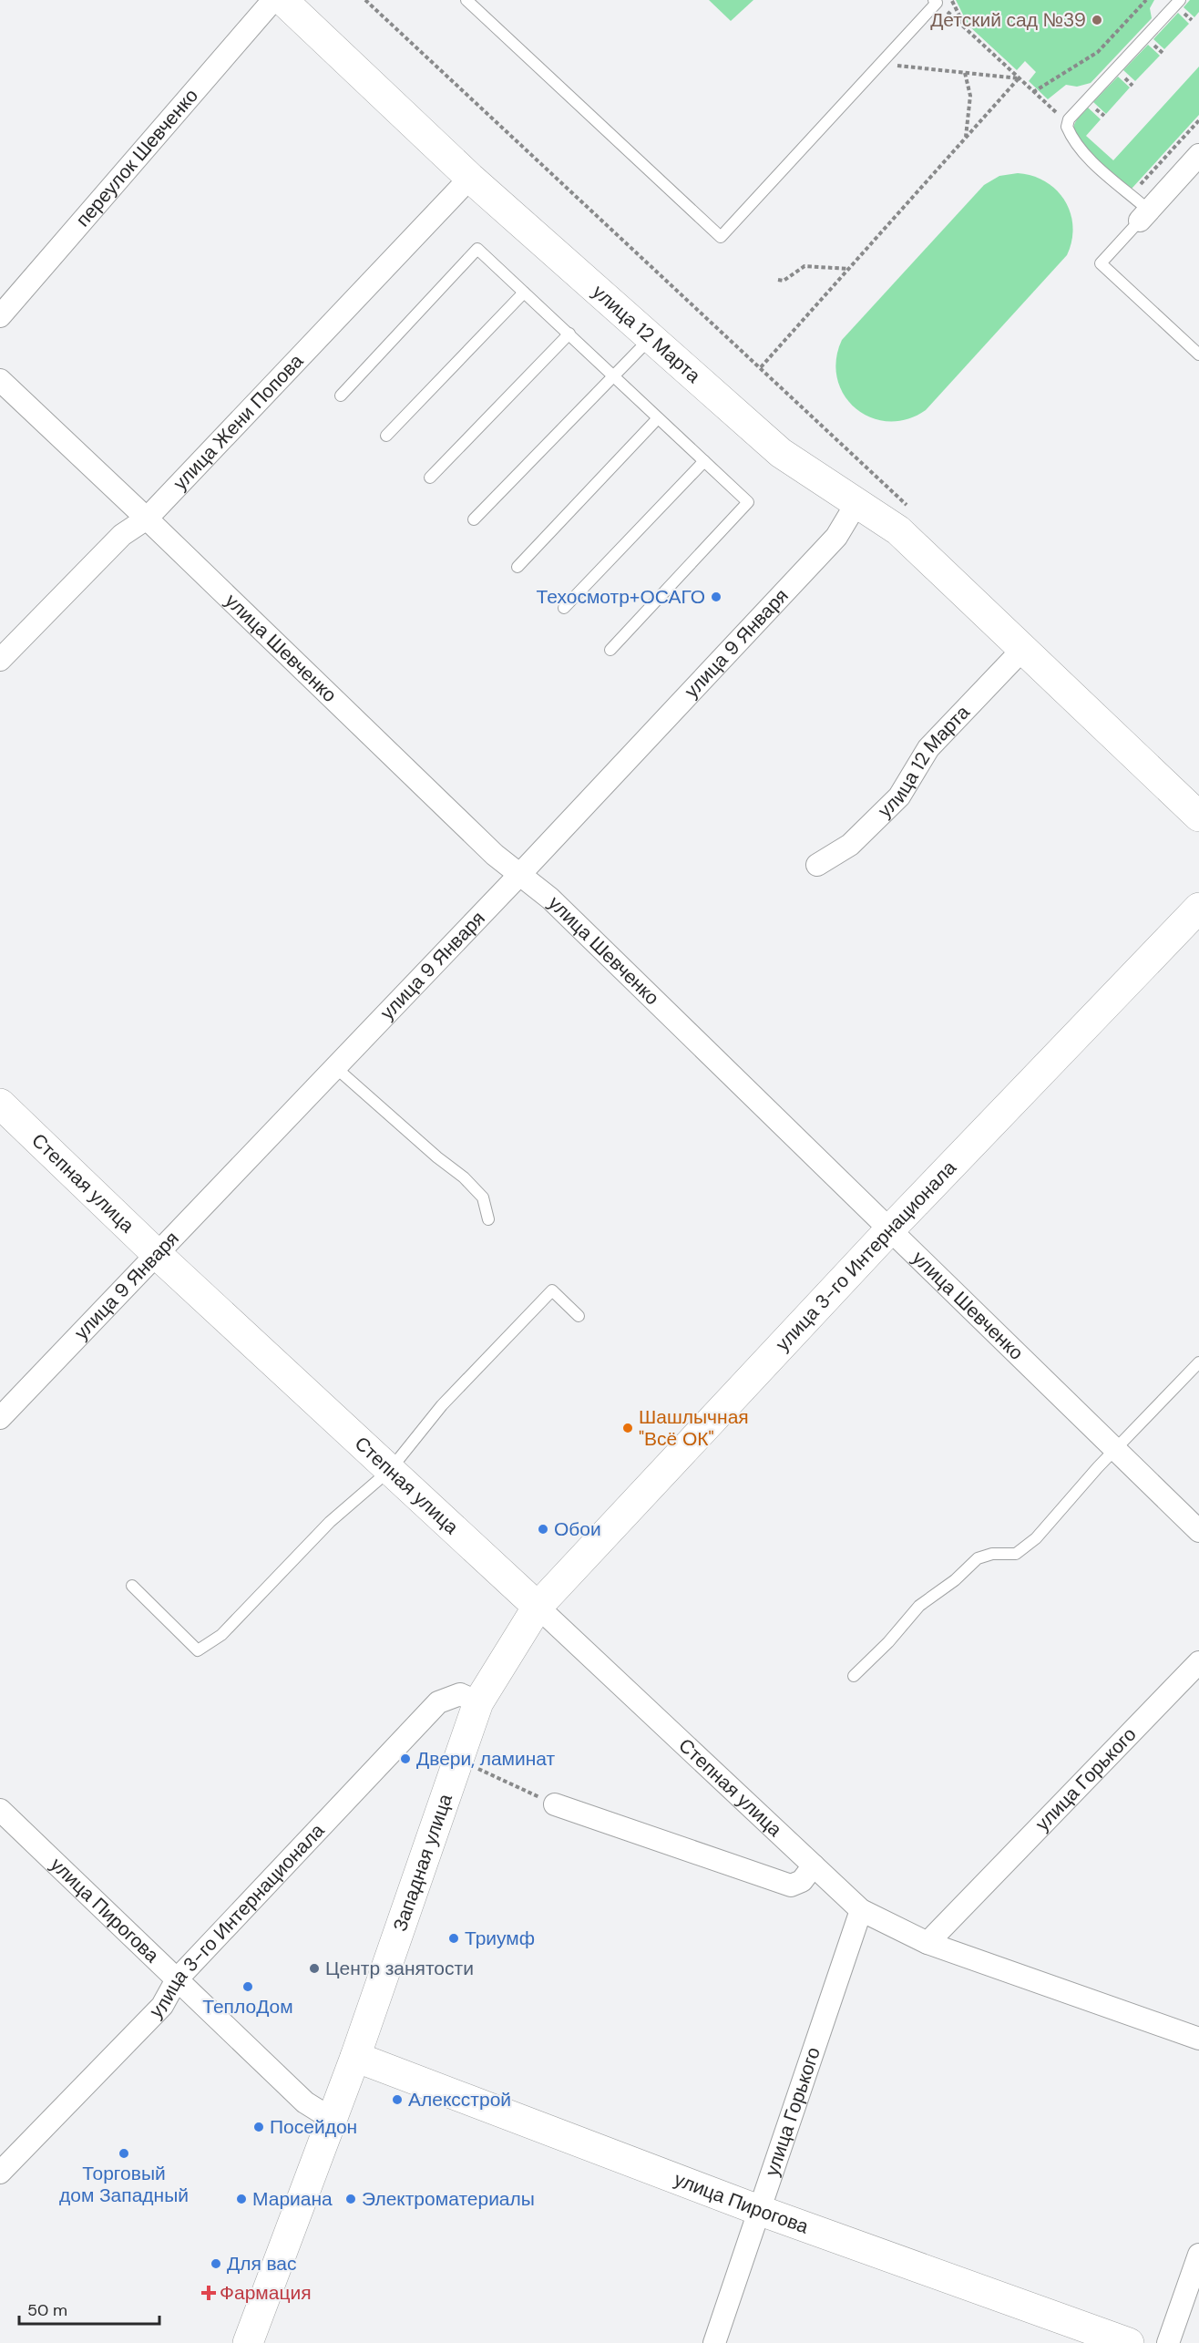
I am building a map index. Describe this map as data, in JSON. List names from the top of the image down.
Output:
{
  "streets": {
    "street": [
      "переулок Шевченко",
      "улица 12 Марта",
      "улица Жени Попова",
      "улица 9 Января",
      "улица Шевченко",
      "Степная улица",
      "улица 3-го Интернационала",
      "улица Горького",
      "Западная улица",
      "улица Пирогова"
    ]
  },
  "crossings": [
    ["переулок Шевченко", "улица 12 Марта"],
    ["улица 12 Марта", "улица Жени Попова"],
    ["улица 12 Марта", "улица 9 Января"],
    ["улица Жени Попова", "улица Шевченко"],
    ["улица 9 Января", "улица Шевченко"],
    ["улица 9 Января", "Степная улица"],
    ["улица Шевченко", "улица 3-го Интернационала"],
    ["Степная улица", "улица 3-го Интернационала"],
    ["Степная улица", "улица Горького"],
    ["Степная улица", "Западная улица"],
    ["улица 3-го Интернационала", "Западная улица"],
    ["улица 3-го Интернационала", "улица Пирогова"],
    ["улица Горького", "улица Пирогова"],
    ["Западная улица", "улица Пирогова"]
  ],
  "places": {
    "other": [
      "Детский сад №39",
      "Техосмотр+ОСАГО",
      "Шашлычная \"Всё ОК\"",
      "Обои",
      "Двери, ламинат",
      "Триумф",
      "Центр занятости",
      "ТеплоДом",
      "Алексстрой",
      "Посейдон",
      "Торговый дом Западный",
      "Мариана",
      "Электроматериалы",
      "Для вас"
    ],
    "health": ["Фармация"]
  },
  "scale_bar": "50 m"
}
